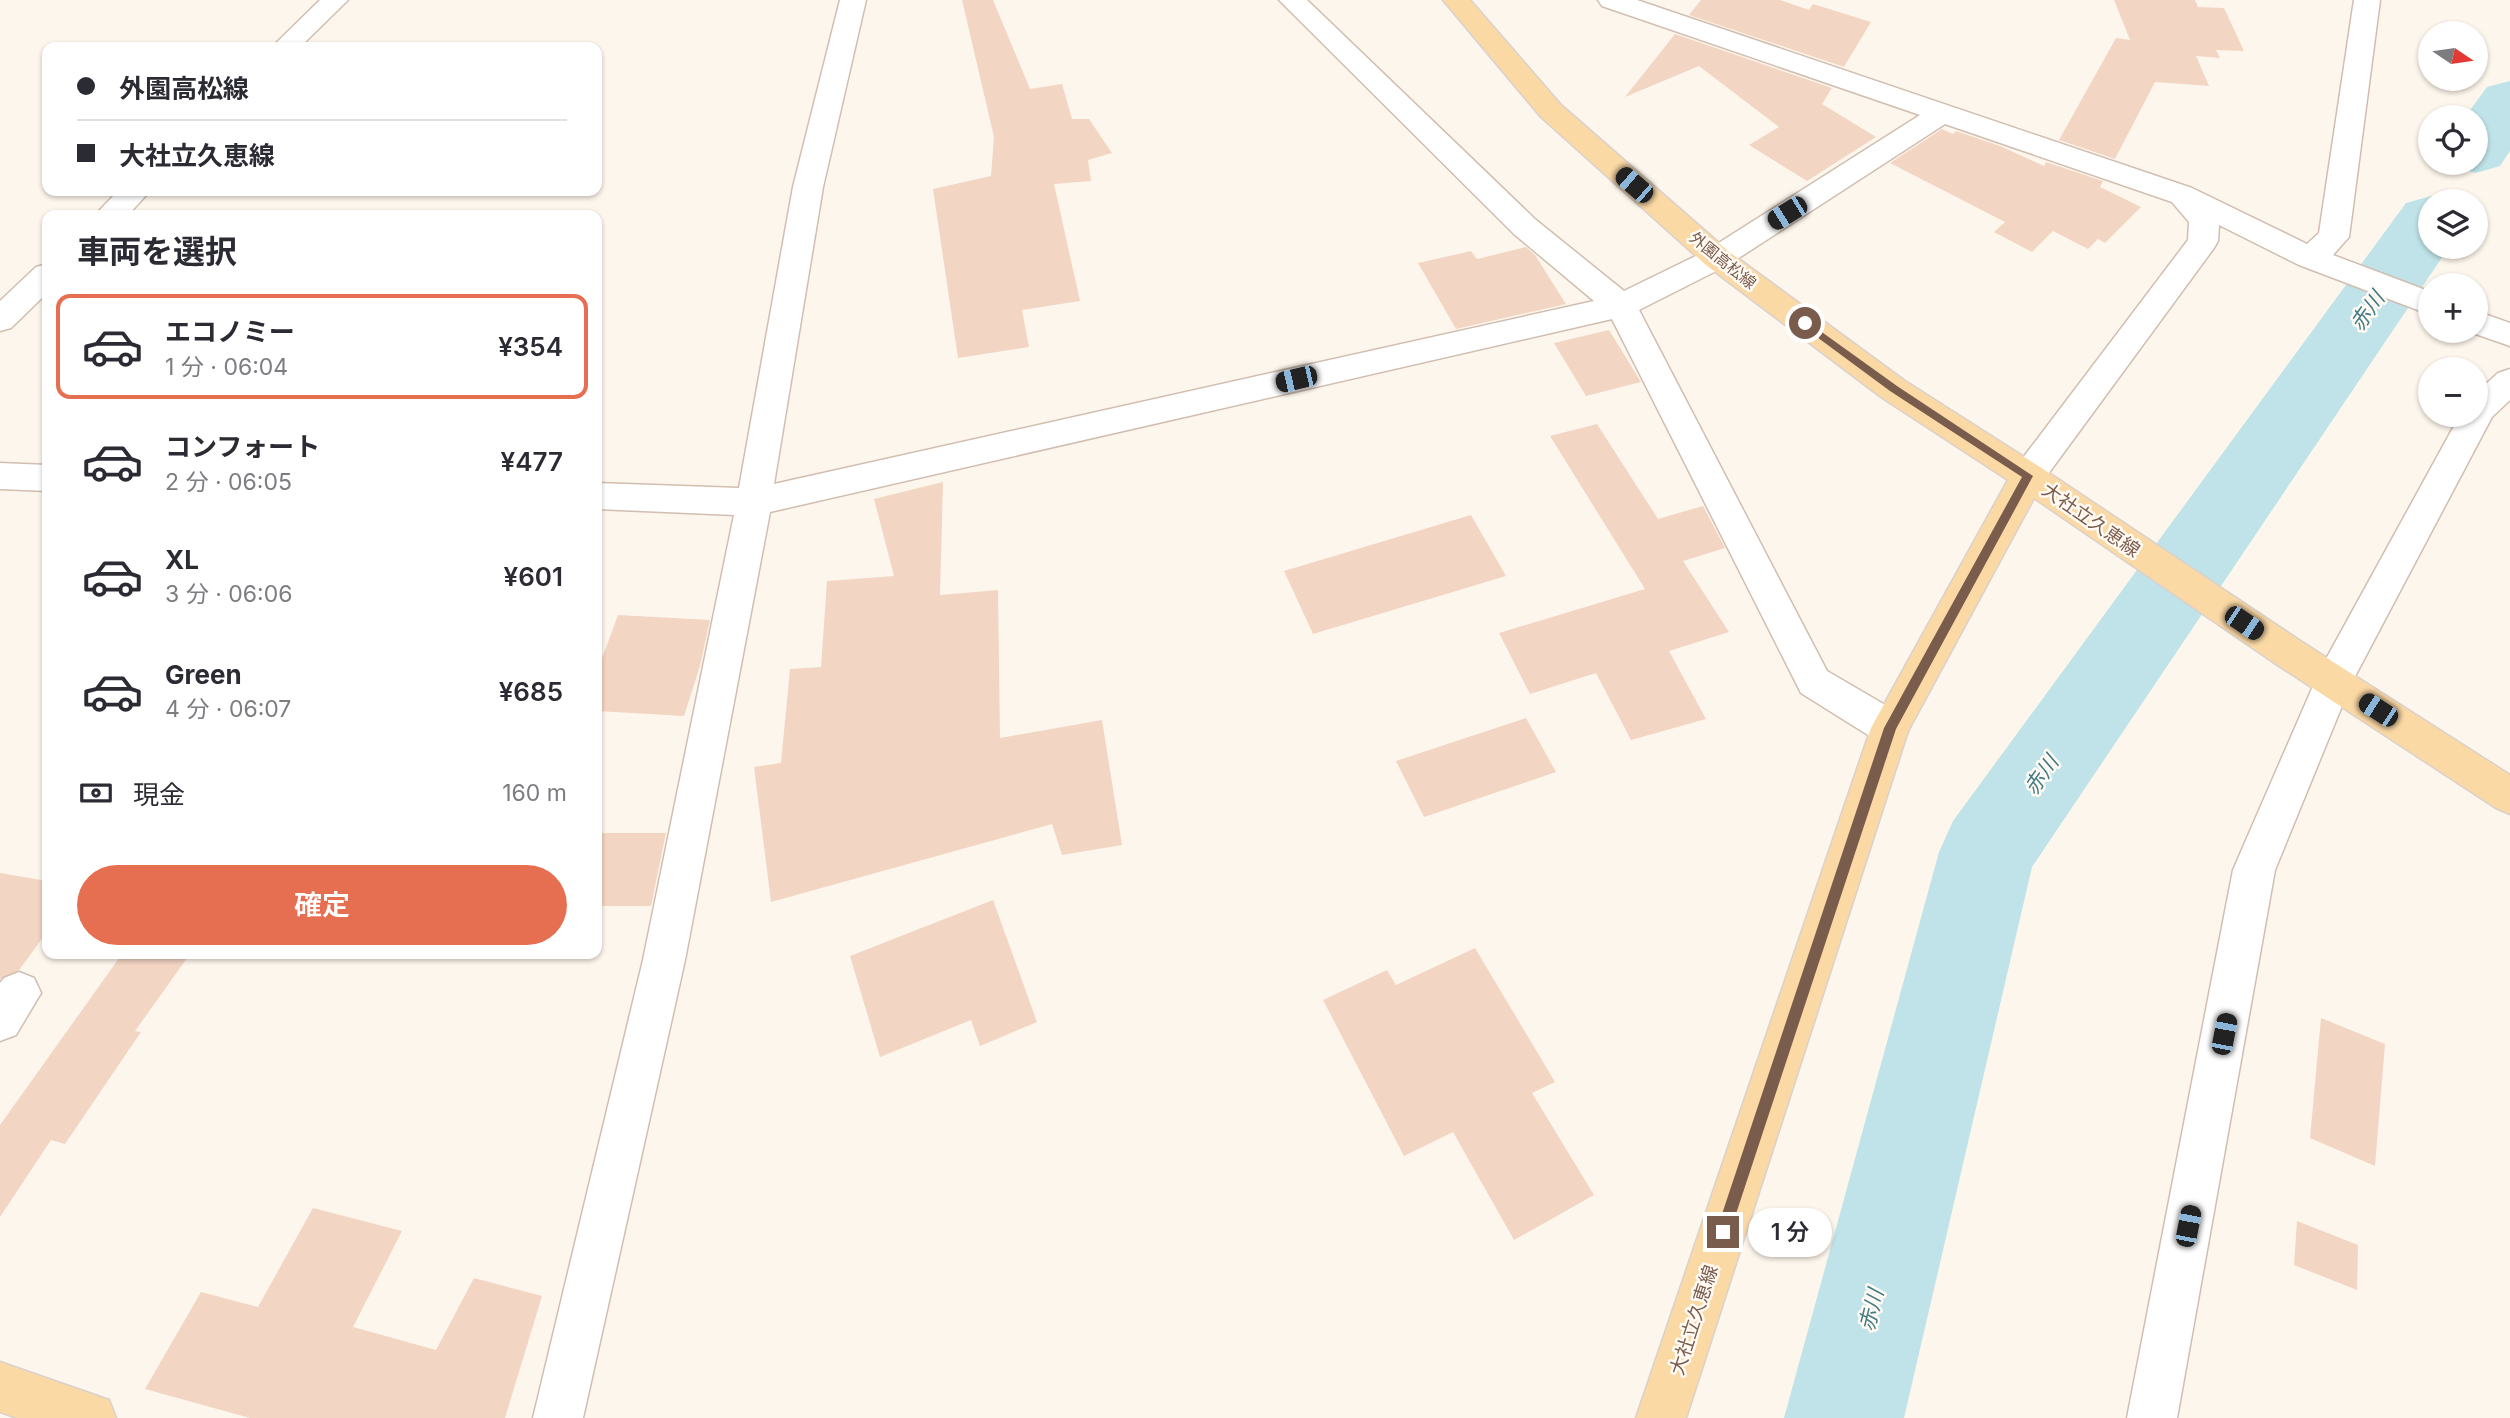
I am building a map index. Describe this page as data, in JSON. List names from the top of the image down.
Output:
{
  "streets": {
    "main road": ["外園高松線", "大社立久恵線"]
  },
  "crossings": [
    ["外園高松線", "大社立久恵線"]
  ],
  "water": ["赤川"],
  "north": "right",
  "page": {
    "map_buttons": ["+", "−"],
    "banner": ["外園高松線", "大社立久恵線"],
    "heading": "車両を選択",
    "list": [
      {
        "name": "エコノミー",
        "note": "1 分 · 06:04",
        "value": "¥354"
      },
      {
        "name": "コンフォート",
        "note": "2 分 · 06:05",
        "value": "¥477"
      },
      {
        "name": "XL",
        "note": "3 分 · 06:06",
        "value": "¥601"
      },
      {
        "name": "Green",
        "note": "4 分 · 06:07",
        "value": "¥685"
      }
    ],
    "pay": ["現金", "160 m"],
    "buttons": "確定",
    "bubble": "1 分"
  }
}
